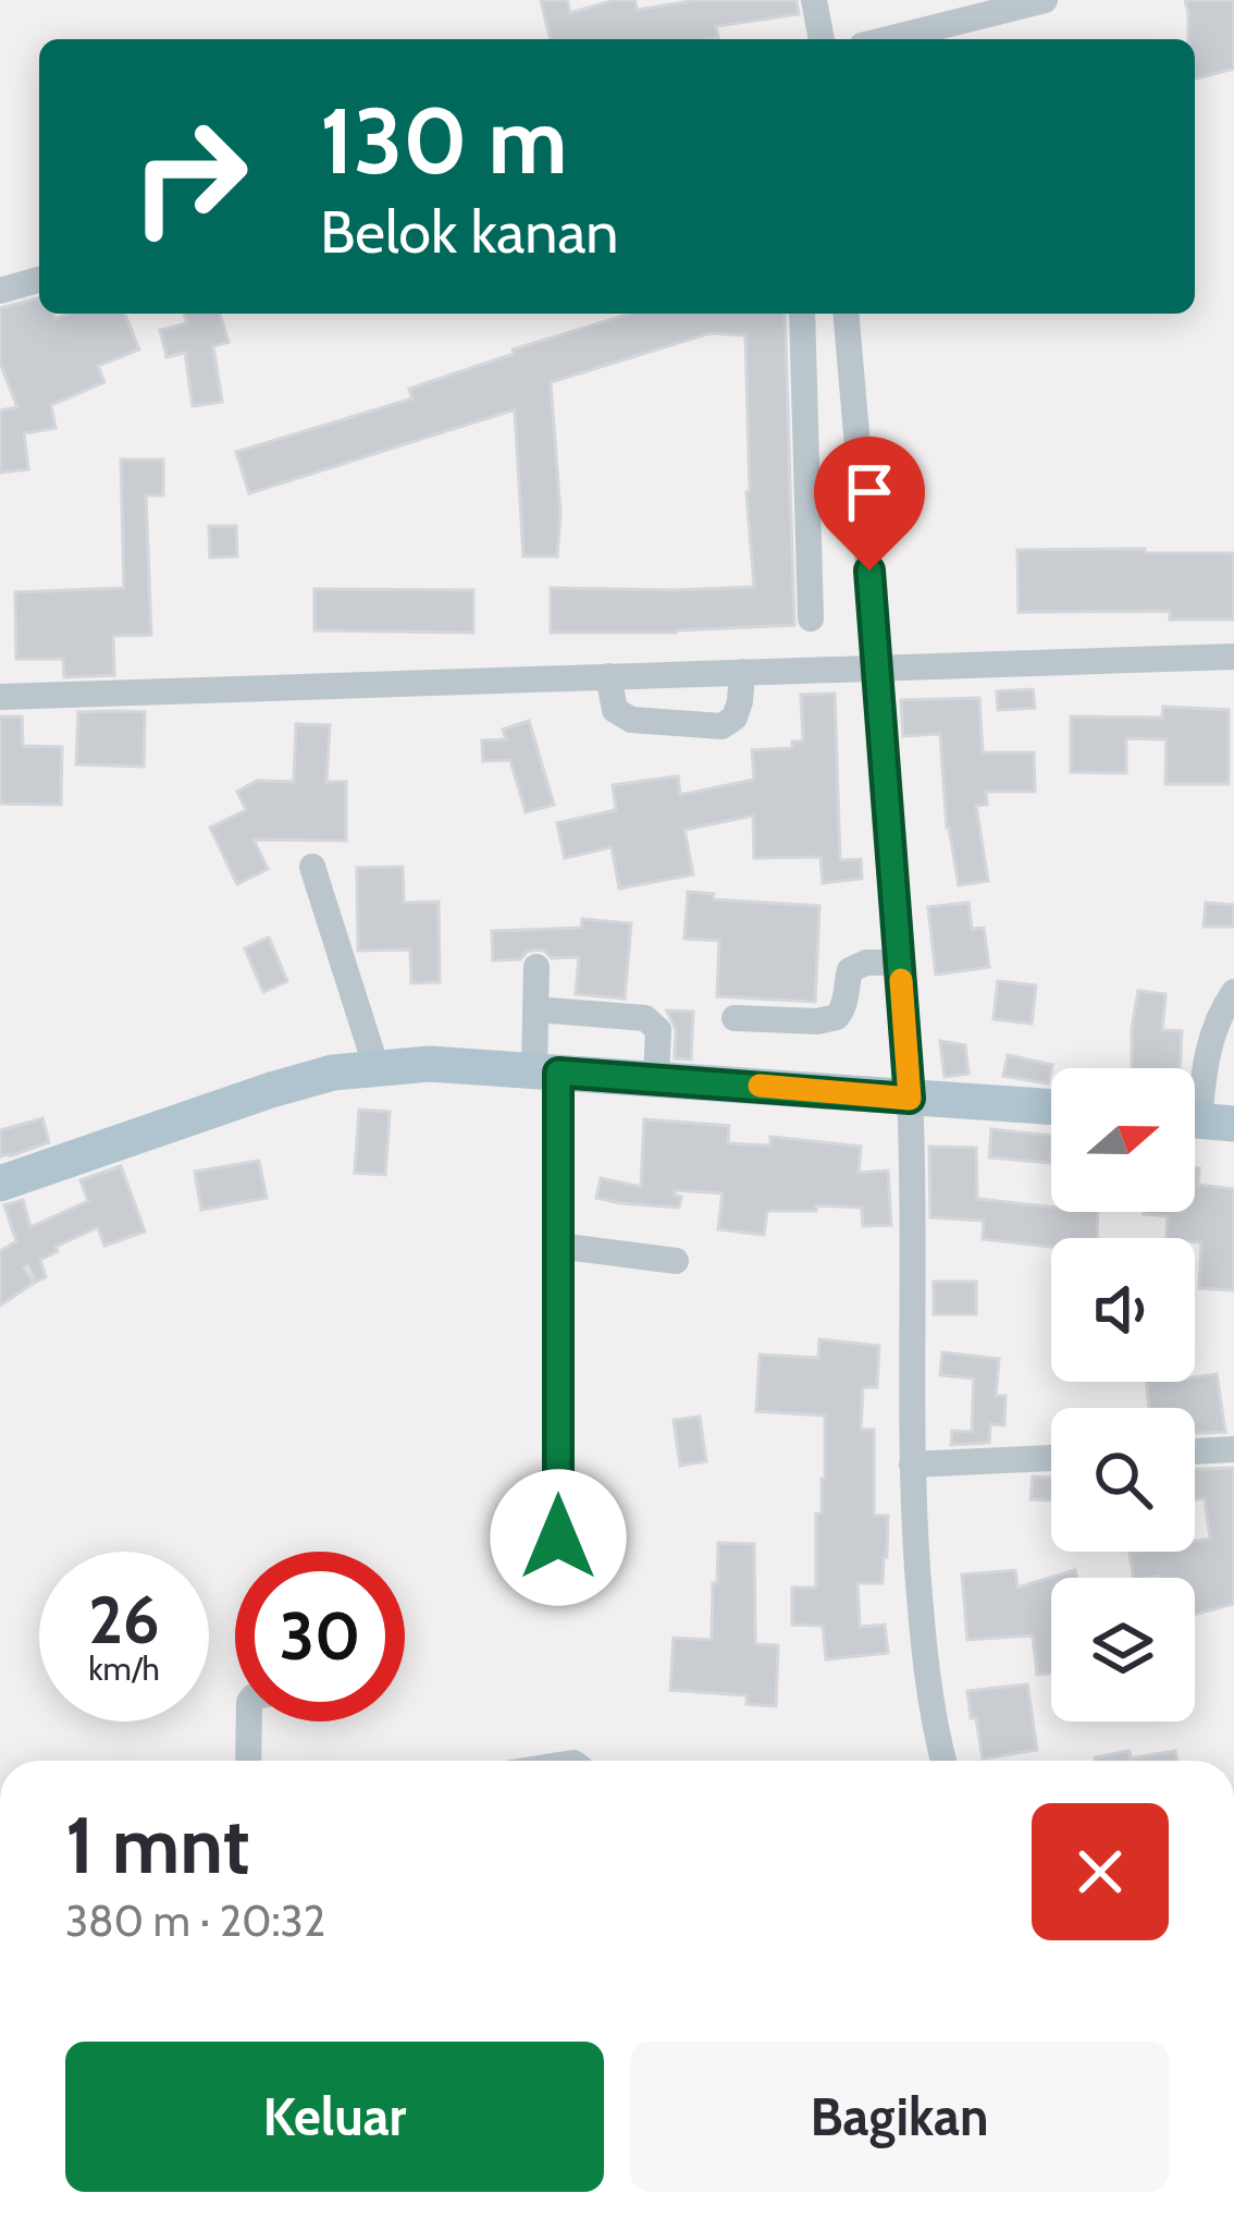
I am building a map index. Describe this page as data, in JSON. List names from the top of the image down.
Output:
{
  "north": "right",
  "page": {
    "turn": ["130 m", "Belok kanan"],
    "speed": "26 km/h",
    "limit": "30",
    "heading": ["1 mnt", "380 m · 20:32"],
    "buttons": ["Keluar", "Bagikan"]
  }
}
